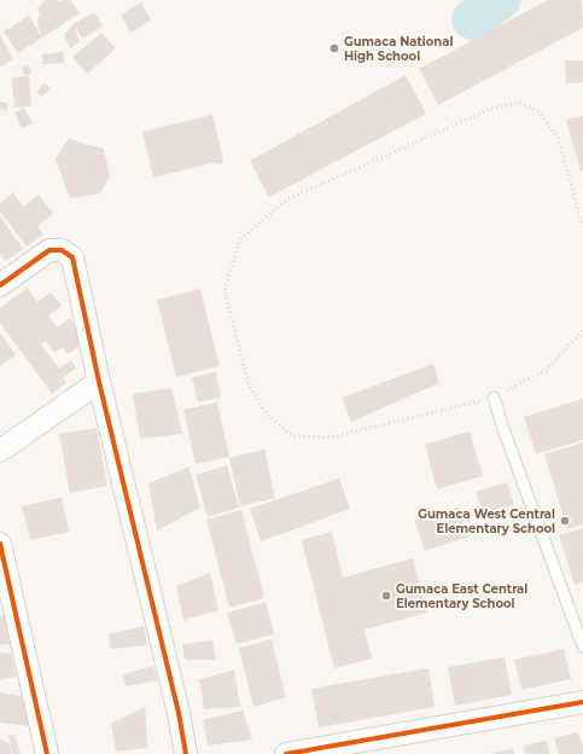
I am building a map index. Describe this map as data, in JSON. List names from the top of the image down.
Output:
{
  "places": ["Gumaca National High School", "Gumaca West Central Elementary School", "Gumaca East Central Elementary School"]
}
